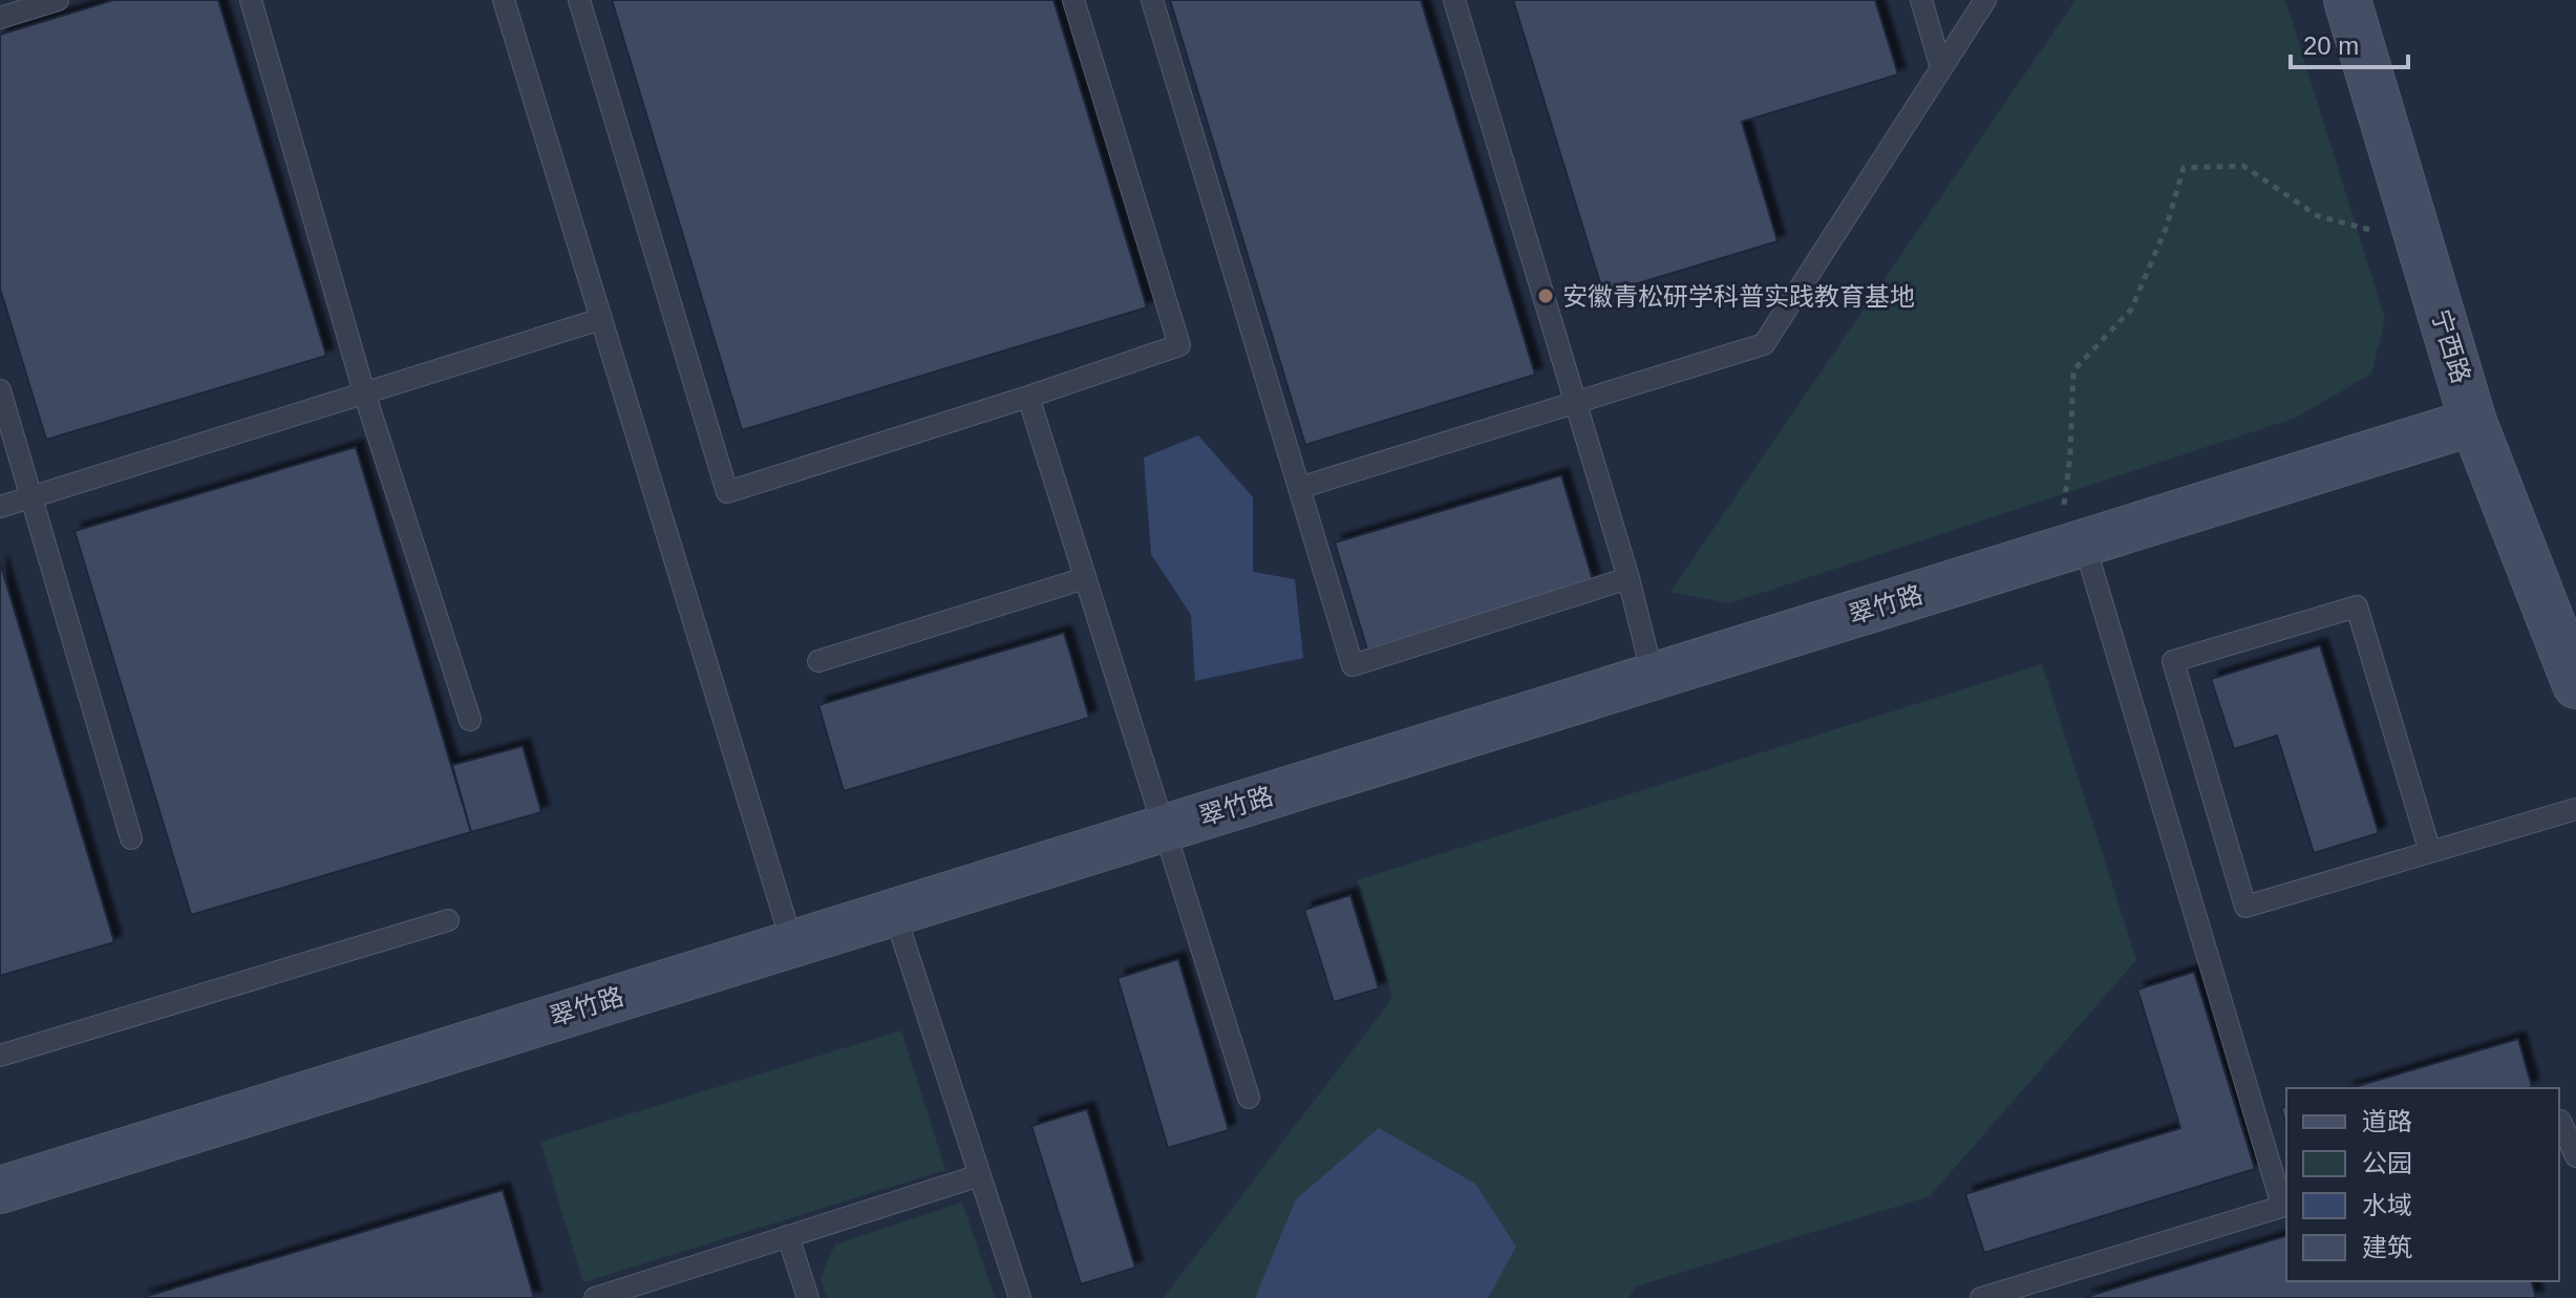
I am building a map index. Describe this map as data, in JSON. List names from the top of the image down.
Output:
{
  "streets": {
    "street": ["宁西路", "翠竹路"]
  },
  "crossings": [
    ["宁西路", "翠竹路"]
  ],
  "places": ["安徽青松研学科普实践教育基地"],
  "legend": [
    "道路",
    "公园",
    "水域",
    "建筑"
  ],
  "scale_bar": "20 m"
}
